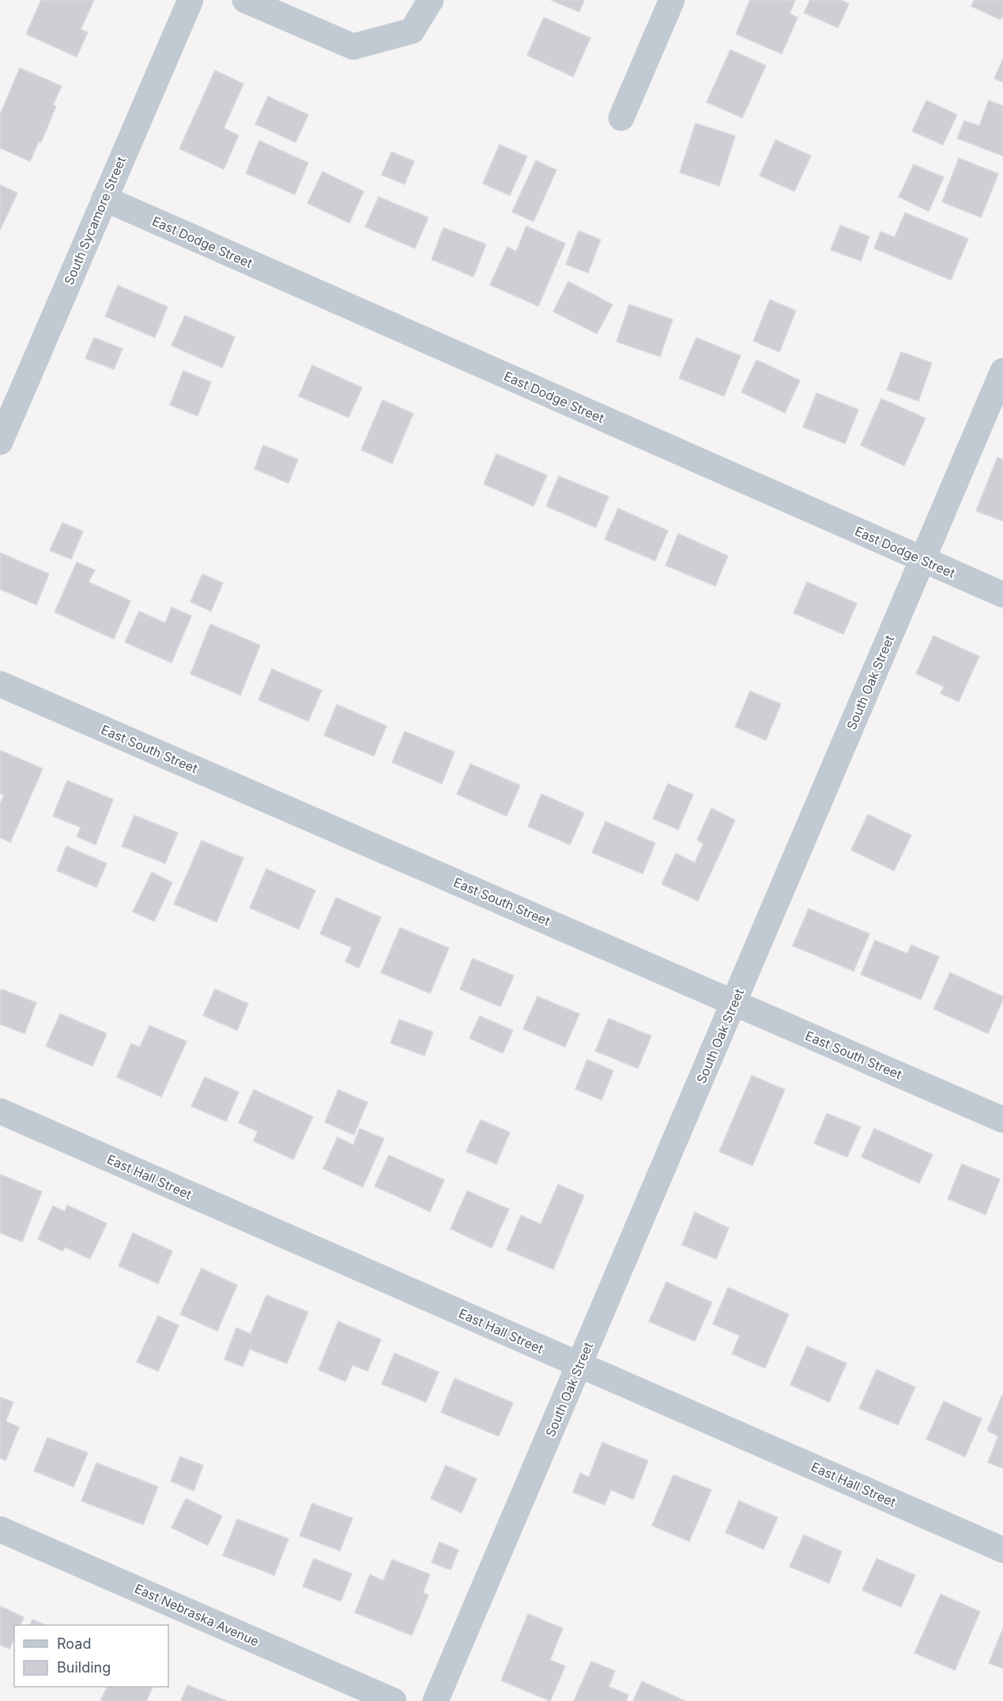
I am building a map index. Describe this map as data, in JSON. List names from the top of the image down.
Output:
{
  "streets": {
    "street": [
      "South Sycamore Street",
      "East Dodge Street",
      "South Oak Street",
      "East South Street",
      "East Hall Street",
      "East Nebraska Avenue"
    ]
  },
  "crossings": [
    ["South Sycamore Street", "East Dodge Street"],
    ["East Dodge Street", "South Oak Street"],
    ["South Oak Street", "East South Street"],
    ["South Oak Street", "East Hall Street"]
  ],
  "legend": ["Road", "Building"]
}
